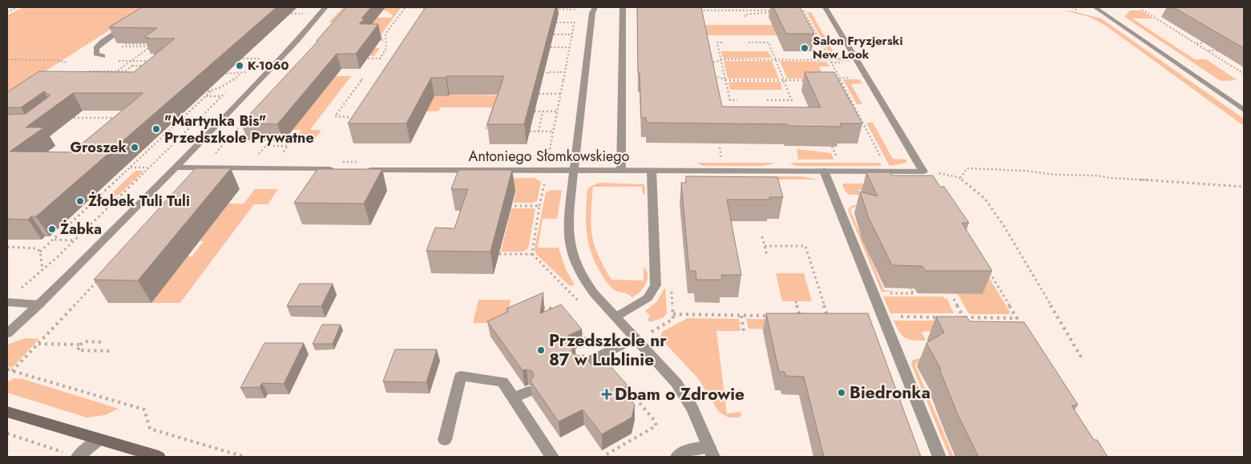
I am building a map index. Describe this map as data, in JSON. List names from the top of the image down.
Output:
{
  "streets": {
    "street": ["Antoniego Słomkowskiego"]
  },
  "places": {
    "other": [
      "Salon Fryzjerski New Look",
      "K-1060",
      "\"Martynka Bis\" Przedszkole Prywatne",
      "Groszek",
      "Żłobek Tuli Tuli",
      "Żabka",
      "Przedszkole nr 87 w Lublinie",
      "Biedronka"
    ],
    "health": ["Dbam o Zdrowie"]
  }
}
